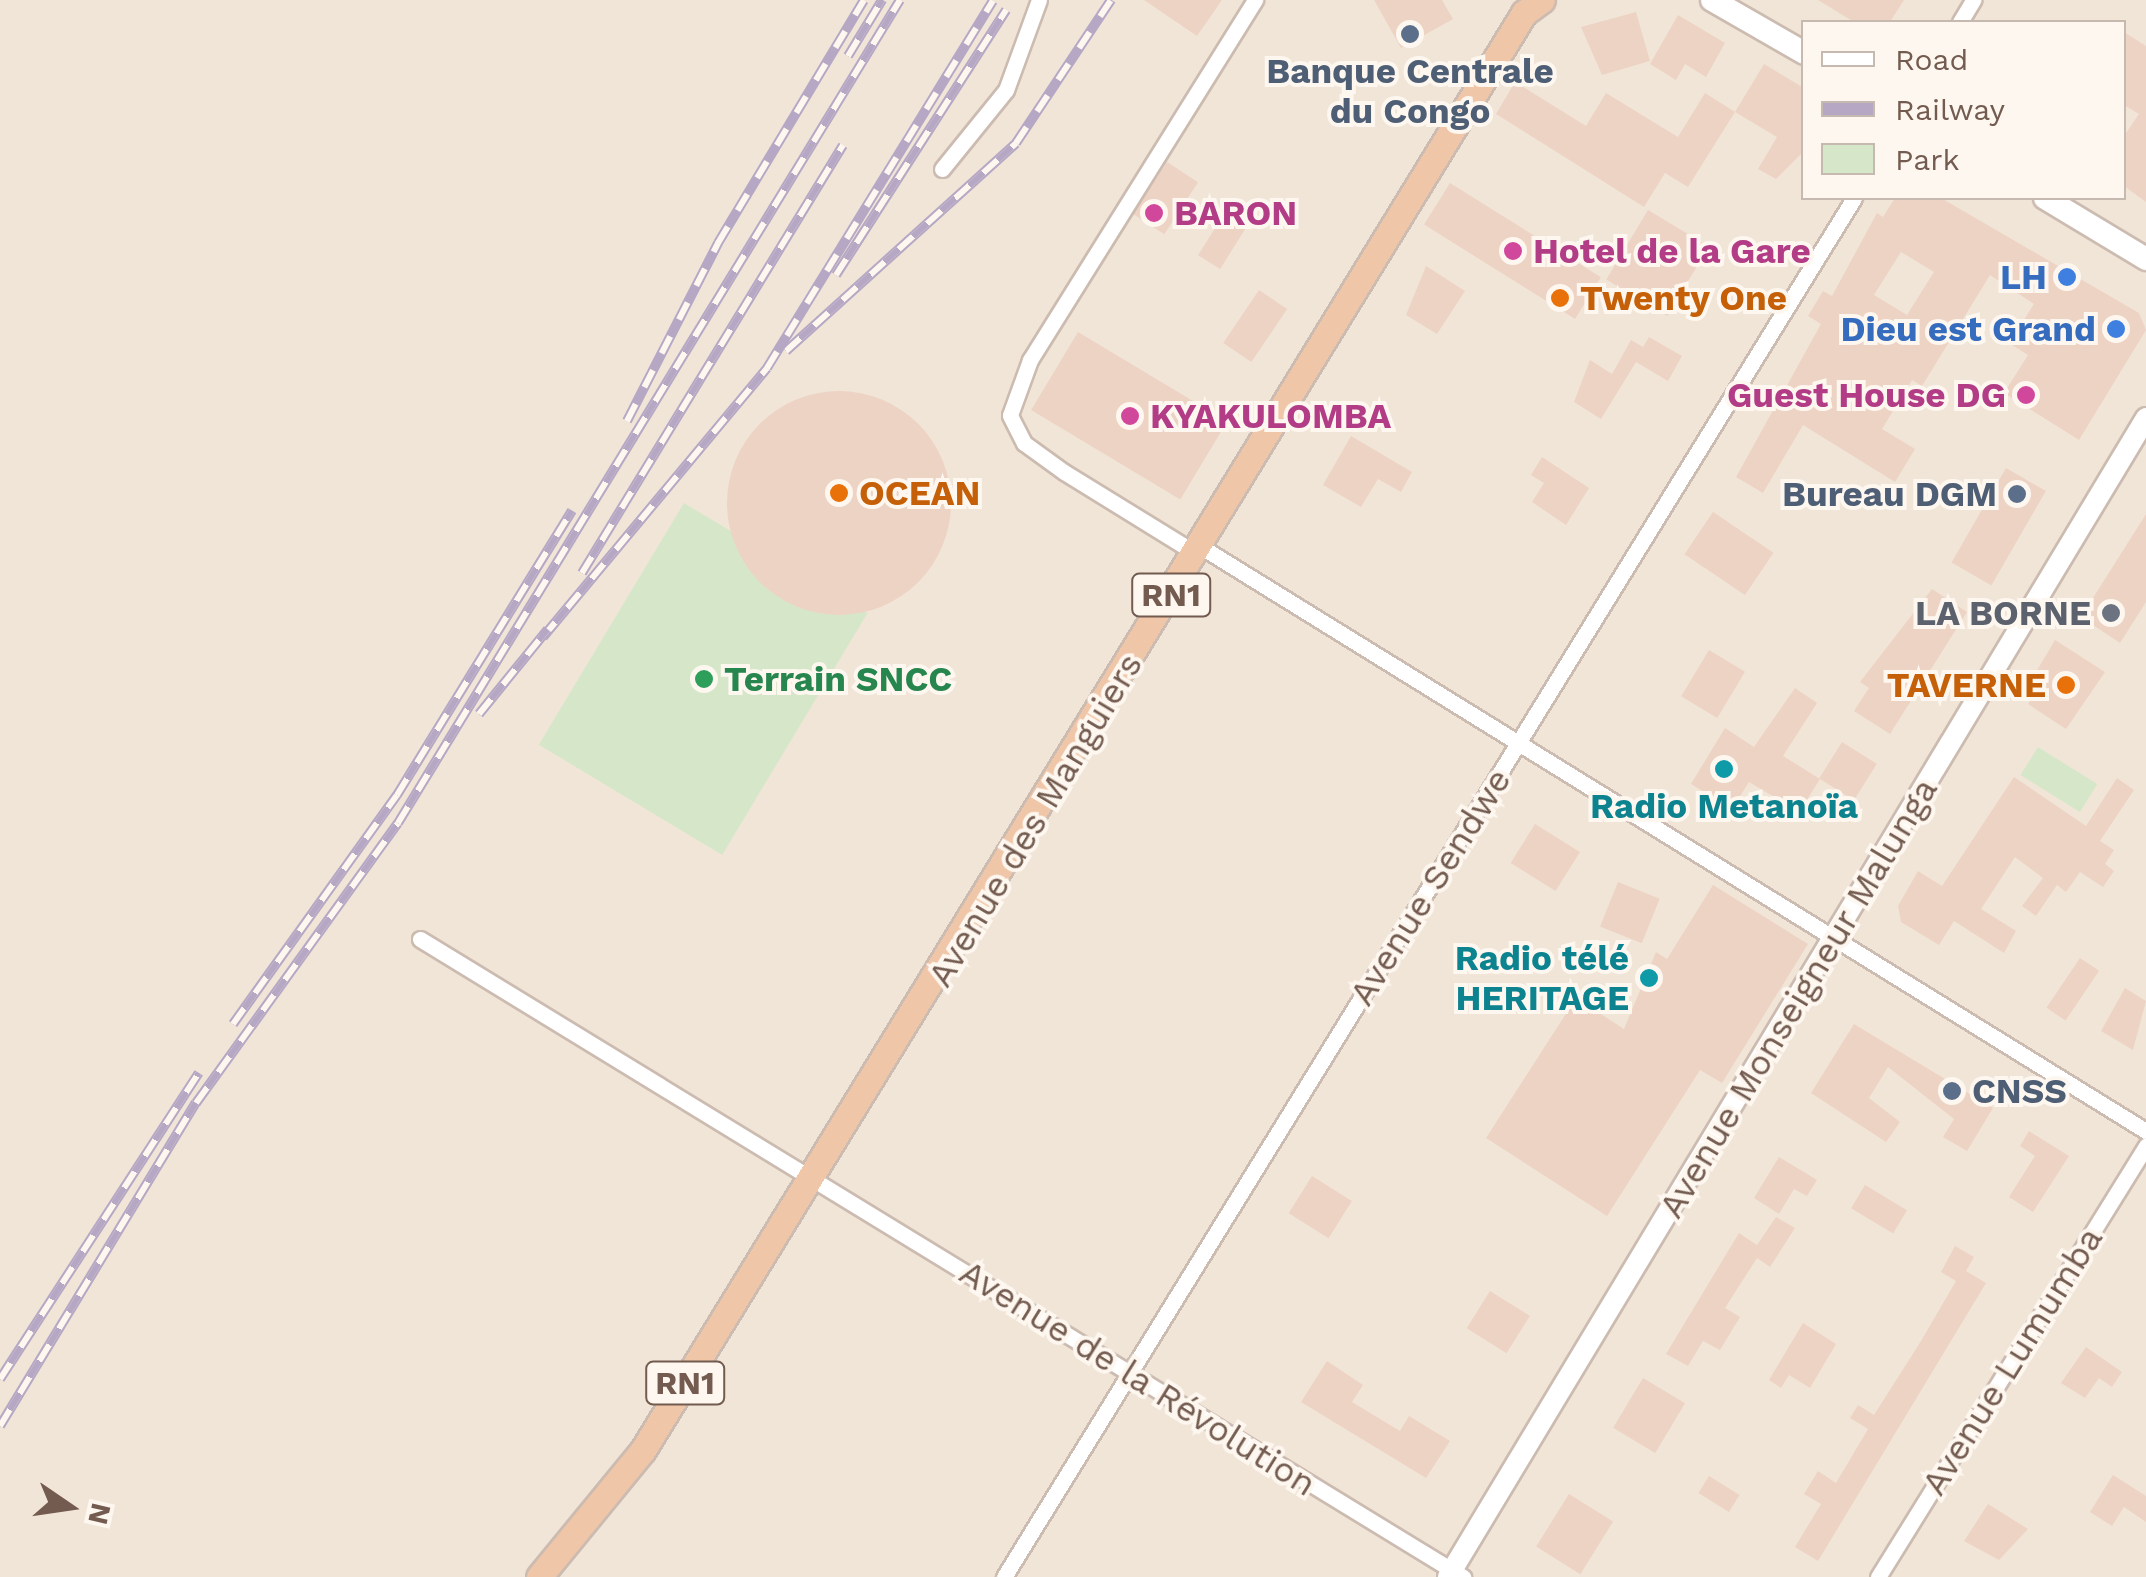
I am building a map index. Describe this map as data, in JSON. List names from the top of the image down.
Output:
{
  "streets": {
    "highway": ["RN1", "Avenue des Manguiers"],
    "street": [
      "Avenue Sendwe",
      "Avenue Monseigneur Malunga",
      "Avenue Lumumba",
      "Avenue de la Révolution"
    ]
  },
  "crossings": [
    ["Avenue des Manguiers", "Avenue de la Révolution"],
    ["Avenue Sendwe", "Avenue de la Révolution"],
    ["Avenue Monseigneur Malunga", "Avenue de la Révolution"]
  ],
  "places": [
    "Banque Centrale du Congo",
    "BARON",
    "Hotel de la Gare",
    "LH",
    "Twenty One",
    "Dieu est Grand",
    "Guest House DG",
    "KYAKULOMBA",
    "OCEAN",
    "Bureau DGM",
    "LA BORNE",
    "Terrain SNCC",
    "TAVERNE",
    "Radio Metanoïa",
    "Radio télé HERITAGE",
    "CNSS"
  ],
  "legend": ["Road", "Railway", "Park"],
  "north": "right"
}
